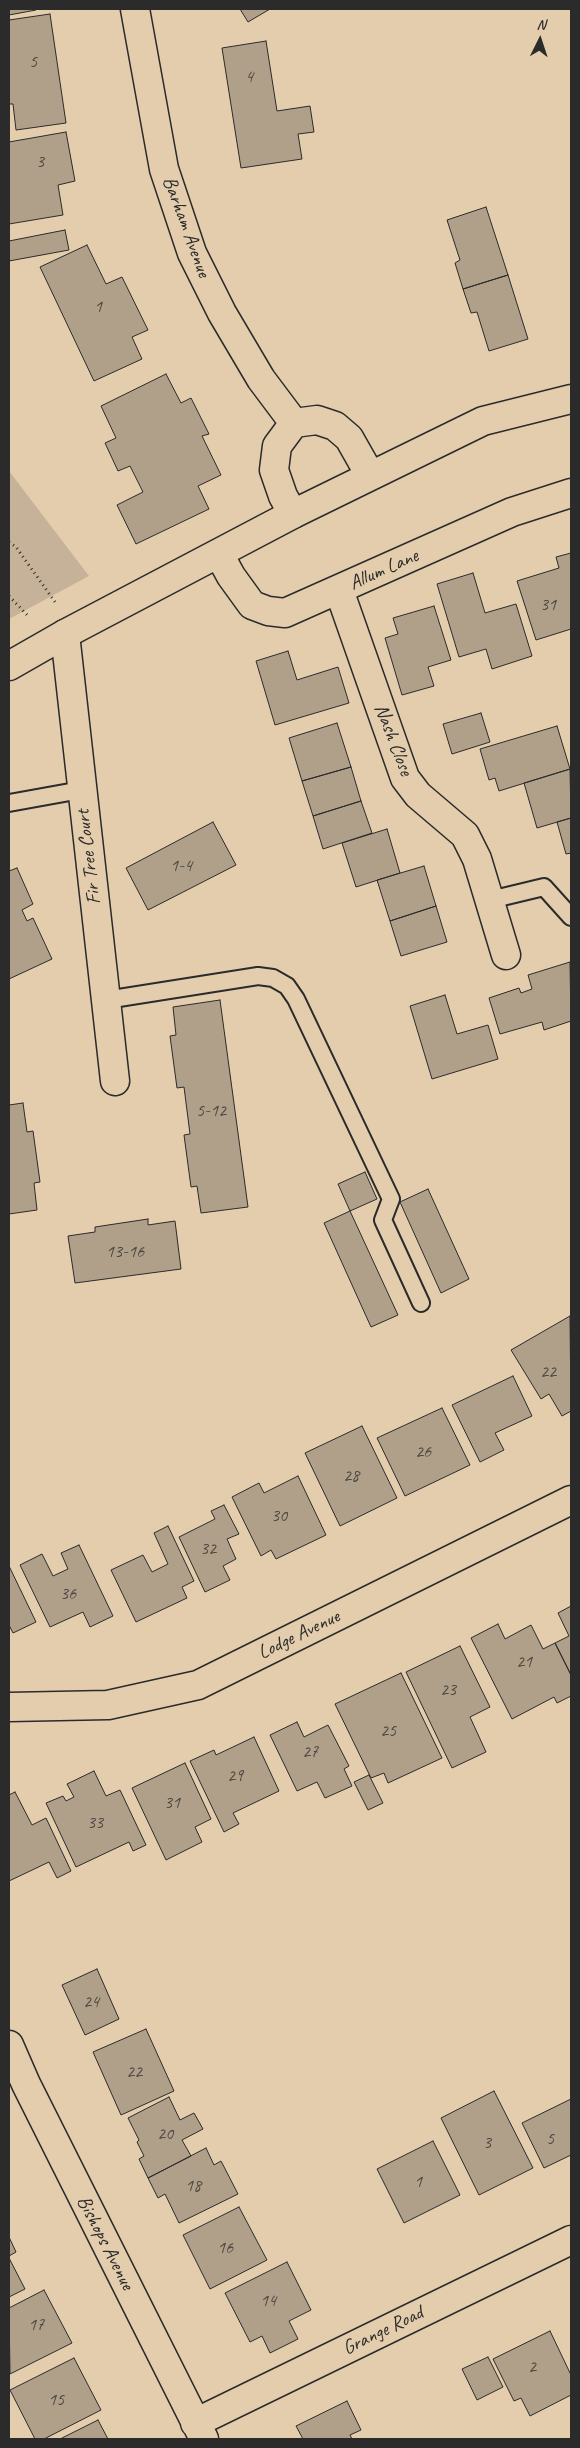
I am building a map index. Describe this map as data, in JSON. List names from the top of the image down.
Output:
{
  "streets": {
    "street": [
      "Barham Avenue",
      "Allum Lane",
      "Nash Close",
      "Fir Tree Court",
      "Lodge Avenue",
      "Bishops Avenue",
      "Grange Road"
    ]
  },
  "crossings": [
    ["Allum Lane", "Nash Close"],
    ["Bishops Avenue", "Grange Road"]
  ],
  "house_numbers": [
    "5",
    "4",
    "3",
    "1",
    "31",
    "1-4",
    "5-12",
    "13-16",
    "22",
    "26",
    "28",
    "30",
    "32",
    "36",
    "21",
    "23",
    "25",
    "27",
    "29",
    "31",
    "33",
    "24",
    "22",
    "20",
    "5",
    "3",
    "1",
    "18",
    "16",
    "14",
    "17",
    "2",
    "15"
  ],
  "north": "top"
}
